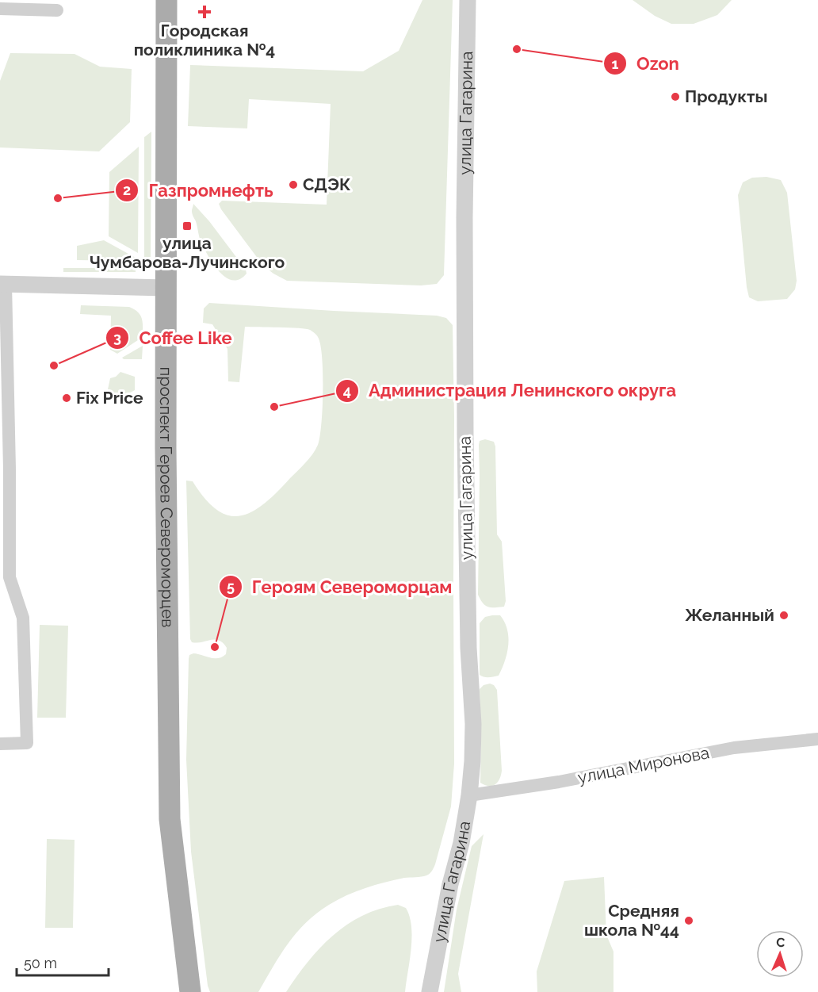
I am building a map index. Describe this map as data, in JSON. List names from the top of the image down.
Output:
{
  "streets": {
    "main road": ["проспект Героев Североморцев"],
    "street": ["улица Гагарина", "улица Миронова"]
  },
  "crossings": [
    ["улица Гагарина", "улица Миронова"]
  ],
  "places": {
    "health": ["Городская поликлиника №4"],
    "other": [
      "Ozon",
      "Продукты",
      "СДЭК",
      "Газпромнефть",
      "Coffee Like",
      "Fix Price",
      "Администрация Ленинского округа",
      "Желанный",
      "Героям Cевероморцам",
      "Средняя школа №44"
    ],
    "transit": ["улица Чумбарова-Лучинского"]
  },
  "scale_bar": "50 m",
  "north": "top"
}
